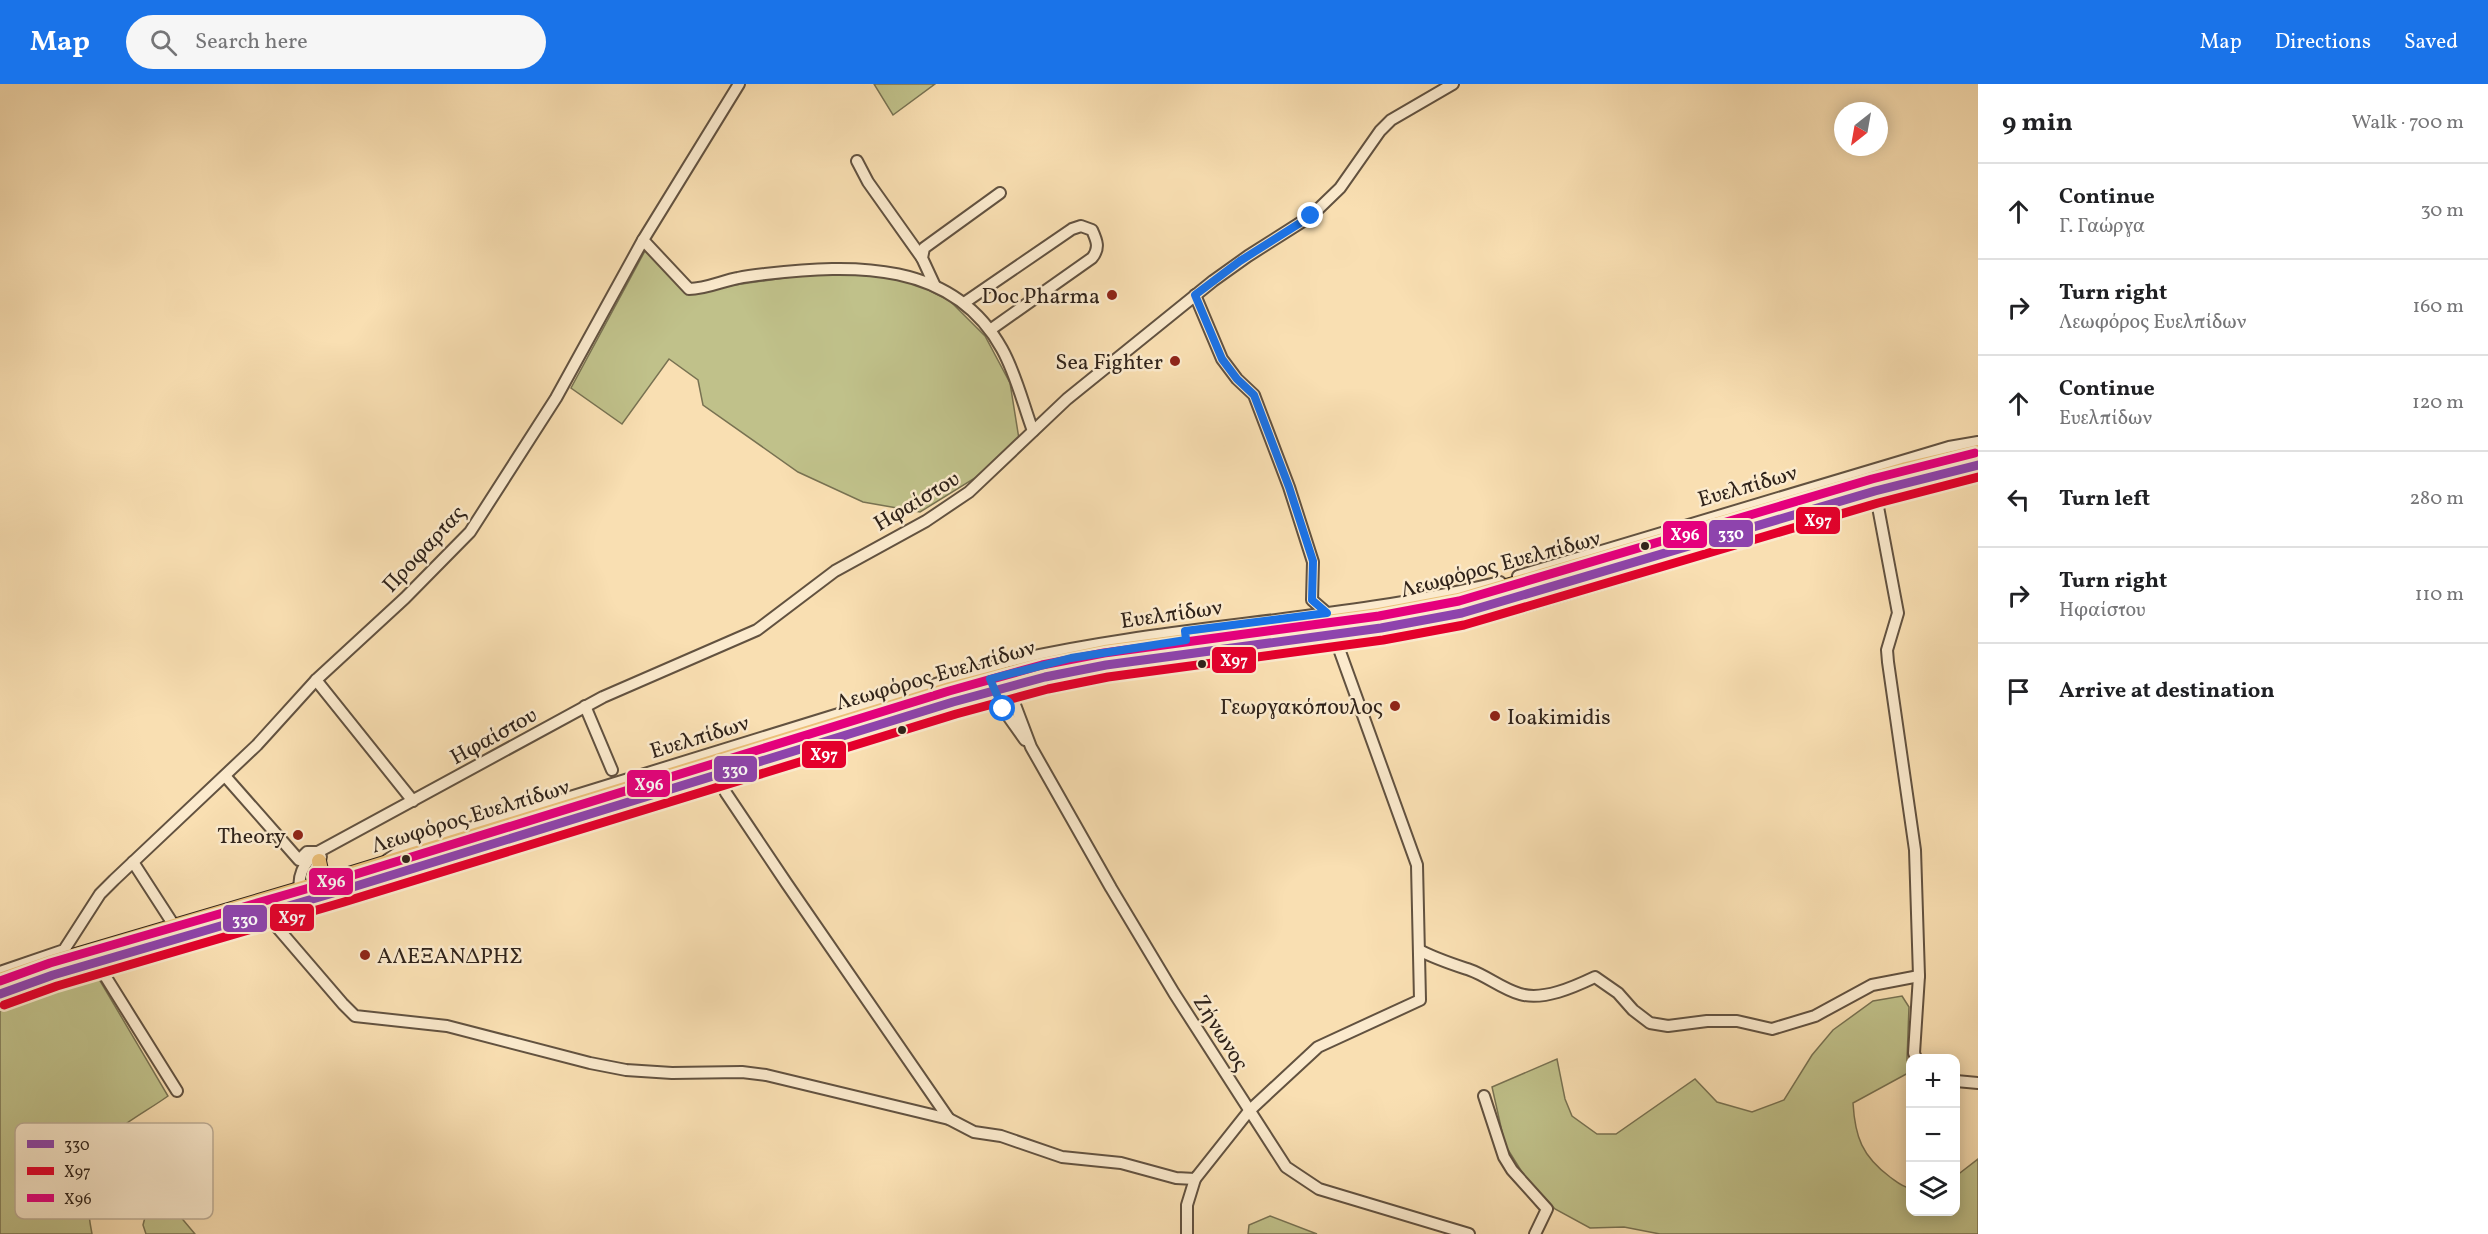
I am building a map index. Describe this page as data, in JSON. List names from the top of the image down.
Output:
{
  "streets": {
    "main road": ["Λεωφόρος Ευελπίδων"],
    "street": [
      "Ευελπίδων",
      "Ηφαίστου",
      "Προφαρτας",
      "Ζήνωνος"
    ]
  },
  "crossings": [
    ["Ευελπίδων", "Λεωφόρος Ευελπίδων"],
    ["Προφαρτας", "Λεωφόρος Ευελπίδων"],
    ["Λεωφόρος Ευελπίδων", "Ζήνωνος"]
  ],
  "places": [
    "Doc Pharma",
    "Sea Fighter",
    "Γεωργακόπουλος",
    "Ioakimidis",
    "Theory",
    "ΑΛΕΞΑΝΔΡΗΣ"
  ],
  "lines": ["transit line Χ96", "transit line 330", "transit line X97"],
  "legend": ["330", "X97", "Χ96"],
  "north": "bottom left",
  "page": {
    "header": "Map",
    "search": "Search here",
    "nav": ["Map", "Directions", "Saved"],
    "heading": ["9 min", "Walk · 700 m"],
    "list": [
      ["Continue", "Γ. Γαώργα", "30 m"],
      ["Turn right", "Λεωφόρος Ευελπίδων", "160 m"],
      ["Continue", "Ευελπίδων", "120 m"],
      ["Turn left", "280 m"],
      ["Turn right", "Ηφαίστου", "110 m"],
      "Arrive at destination"
    ],
    "map_buttons": ["+", "−"]
  }
}
